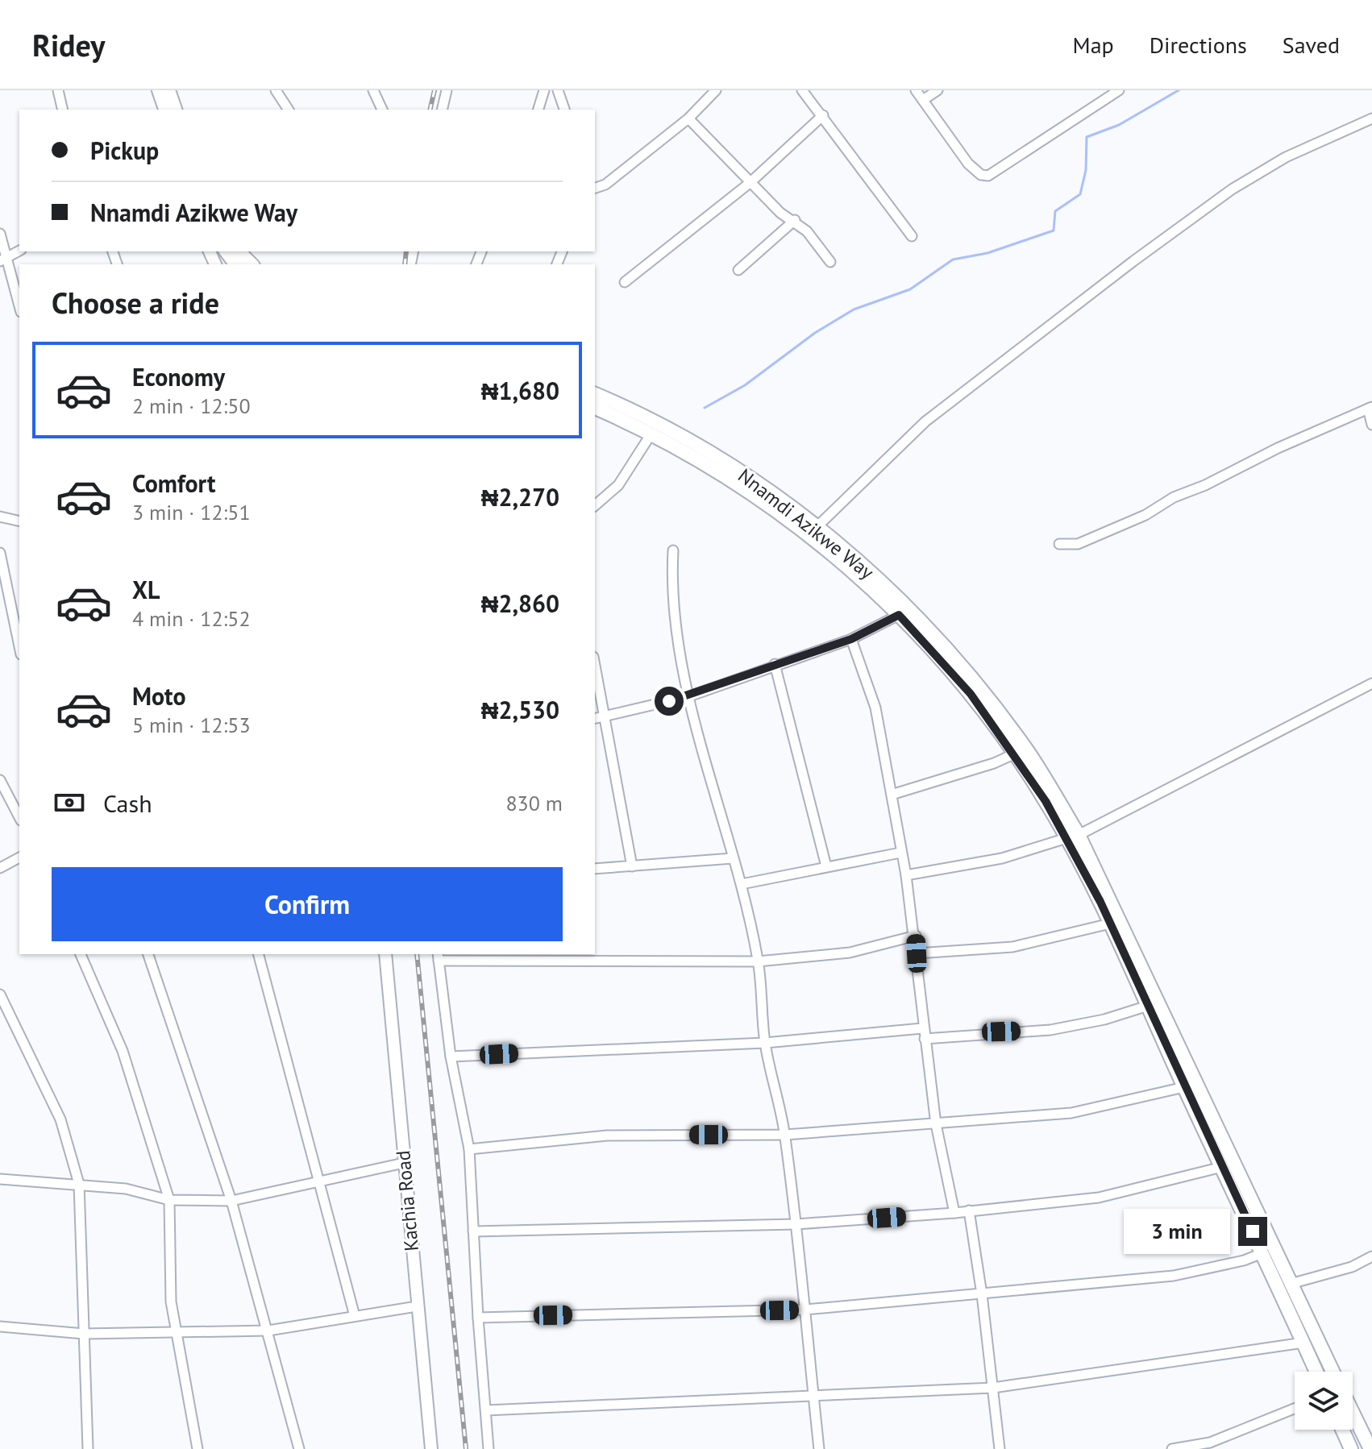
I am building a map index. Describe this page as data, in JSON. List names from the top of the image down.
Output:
{
  "streets": {
    "highway": ["Nnamdi Azikwe Way"],
    "main road": ["Kachia Road"]
  },
  "page": {
    "header": "Ridey",
    "nav": ["Map", "Directions", "Saved"],
    "banner": ["Pickup", "Nnamdi Azikwe Way"],
    "heading": "Choose a ride",
    "list": [
      {
        "name": "Economy",
        "note": "2 min · 12:50",
        "value": "₦1,680"
      },
      {
        "name": "Comfort",
        "note": "3 min · 12:51",
        "value": "₦2,270"
      },
      {
        "name": "XL",
        "note": "4 min · 12:52",
        "value": "₦2,860"
      },
      {
        "name": "Moto",
        "note": "5 min · 12:53",
        "value": "₦2,530"
      }
    ],
    "pay": ["Cash", "830 m"],
    "buttons": "Confirm",
    "bubble": "3 min"
  }
}
